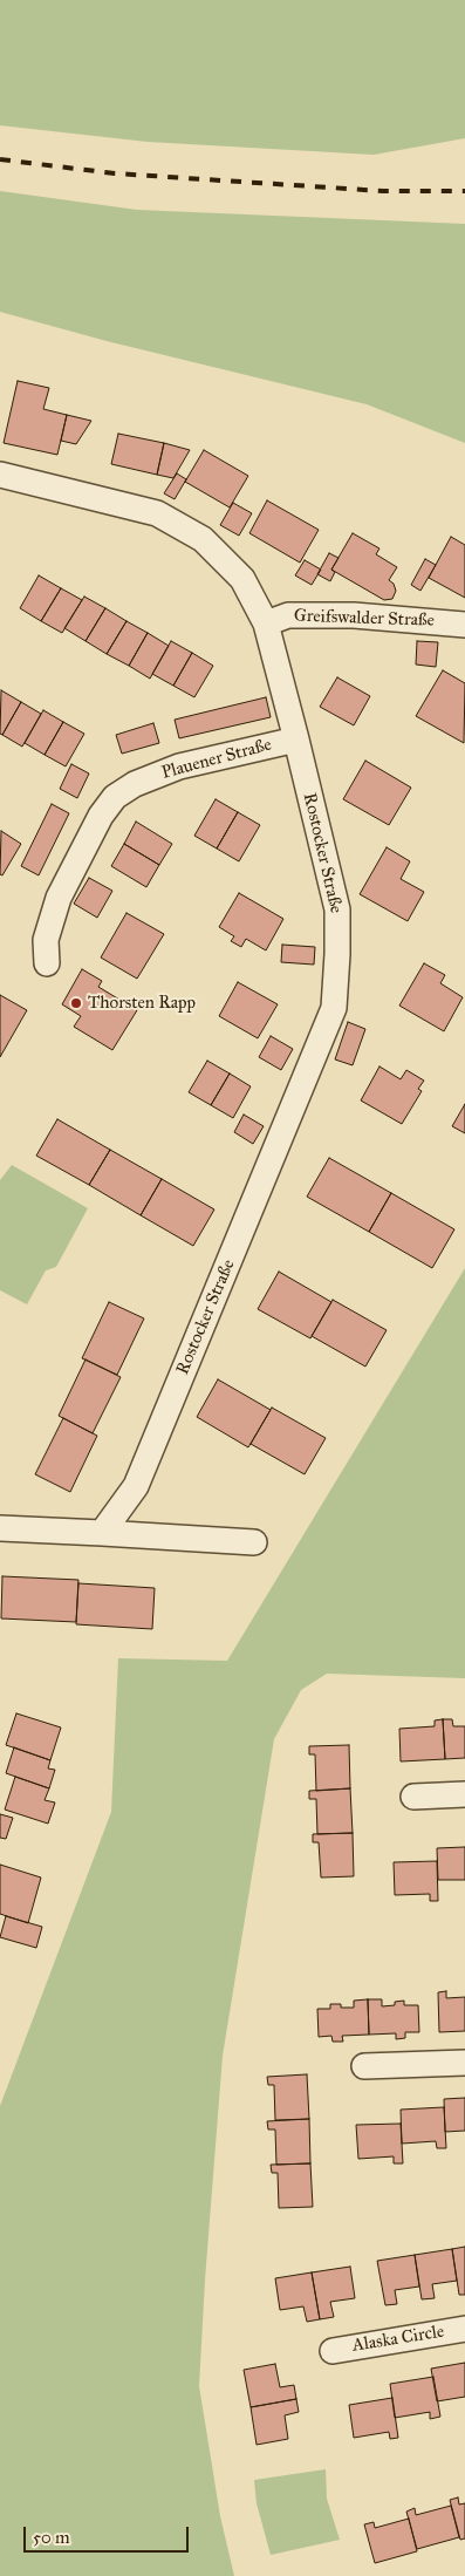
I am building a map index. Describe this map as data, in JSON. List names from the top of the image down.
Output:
{
  "streets": {
    "street": [
      "Greifswalder Straße",
      "Plauener Straße",
      "Rostocker Straße",
      "Alaska Circle"
    ]
  },
  "crossings": [
    ["Greifswalder Straße", "Rostocker Straße"],
    ["Plauener Straße", "Rostocker Straße"]
  ],
  "places": ["Thorsten Rapp"],
  "scale_bar": "50 m"
}
